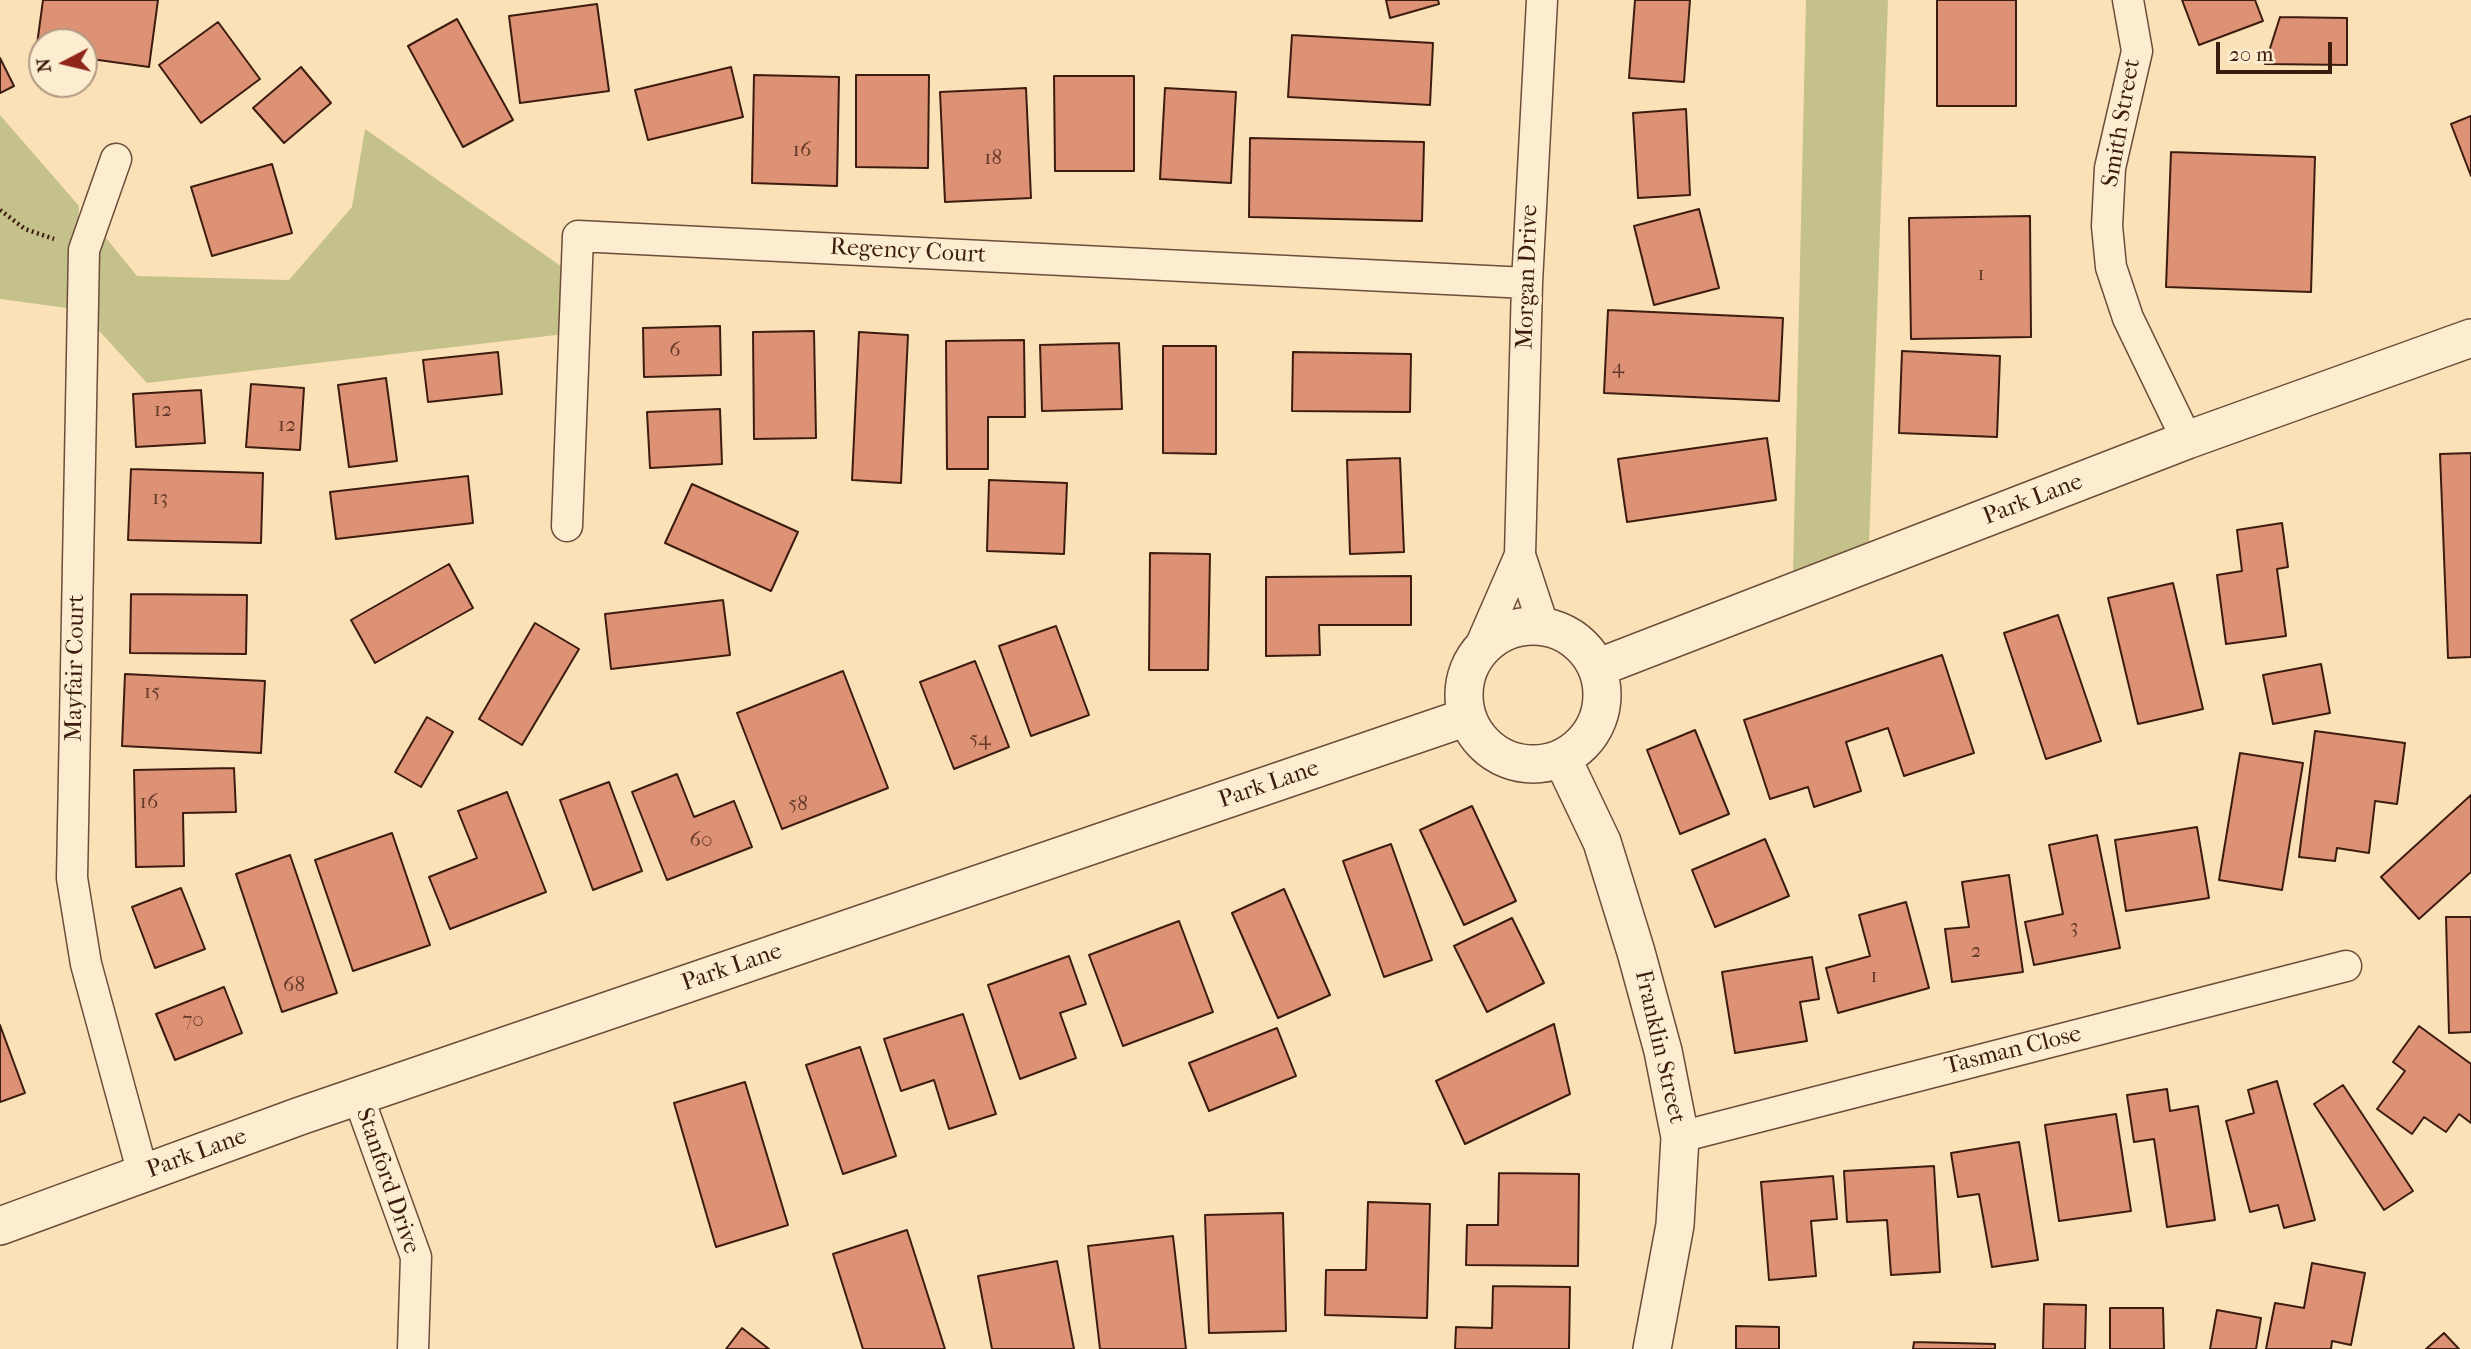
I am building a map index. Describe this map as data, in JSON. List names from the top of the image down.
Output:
{
  "streets": {
    "street": [
      "Smith Street",
      "Regency Court",
      "Morgan Drive",
      "Park Lane",
      "Mayfair Court",
      "Franklin Street",
      "Tasman Close",
      "Stanford Drive"
    ]
  },
  "crossings": [
    ["Smith Street", "Park Lane"],
    ["Regency Court", "Morgan Drive"],
    ["Morgan Drive", "Park Lane"],
    ["Morgan Drive", "Franklin Street"],
    ["Park Lane", "Mayfair Court"],
    ["Park Lane", "Franklin Street"],
    ["Park Lane", "Stanford Drive"],
    ["Franklin Street", "Tasman Close"]
  ],
  "house_numbers": [
    "16",
    "18",
    "1",
    "6",
    "4",
    "12",
    "12",
    "13",
    "15",
    "54",
    "16",
    "58",
    "60",
    "3",
    "2",
    "1",
    "68",
    "70"
  ],
  "scale_bar": "20 m",
  "north": "left"
}
